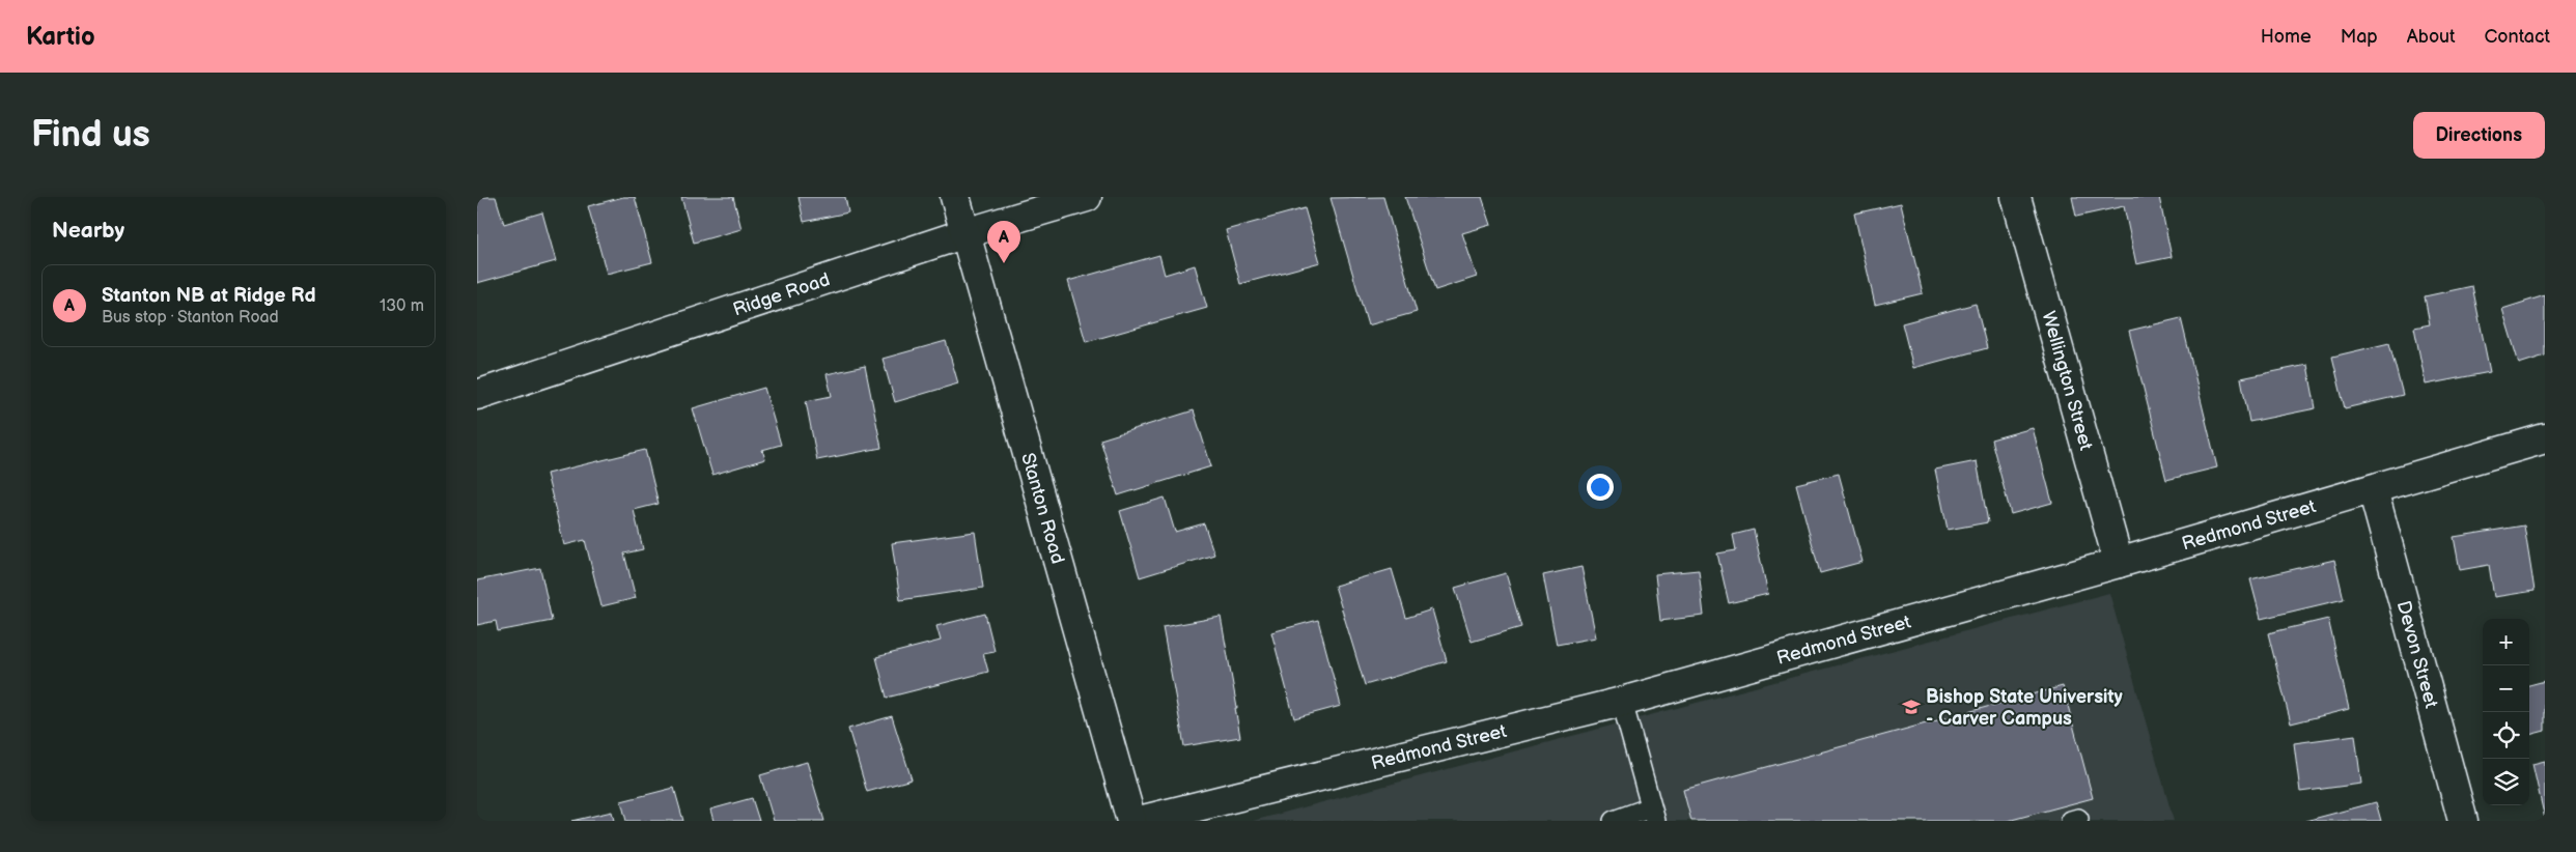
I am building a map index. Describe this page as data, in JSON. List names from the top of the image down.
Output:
{
  "streets": {
    "street": [
      "Ridge Road",
      "Wellington Street",
      "Stanton Road",
      "Redmond Street",
      "Devon Street"
    ]
  },
  "crossings": [
    ["Ridge Road", "Stanton Road"],
    ["Wellington Street", "Redmond Street"],
    ["Redmond Street", "Devon Street"]
  ],
  "places": {
    "school or university": ["Bishop State University - Carver Campus"]
  },
  "page": {
    "header": "Kartio",
    "nav": [
      "Home",
      "Map",
      "About",
      "Contact"
    ],
    "buttons": "Directions",
    "title": "Find us",
    "heading": "Nearby",
    "pins": "A",
    "list": [
      {
        "mark": "A",
        "name": "Stanton NB at Ridge Rd",
        "note": "Bus stop · Stanton Road",
        "value": "130 m"
      }
    ],
    "map_buttons": ["+", "−"]
  }
}
